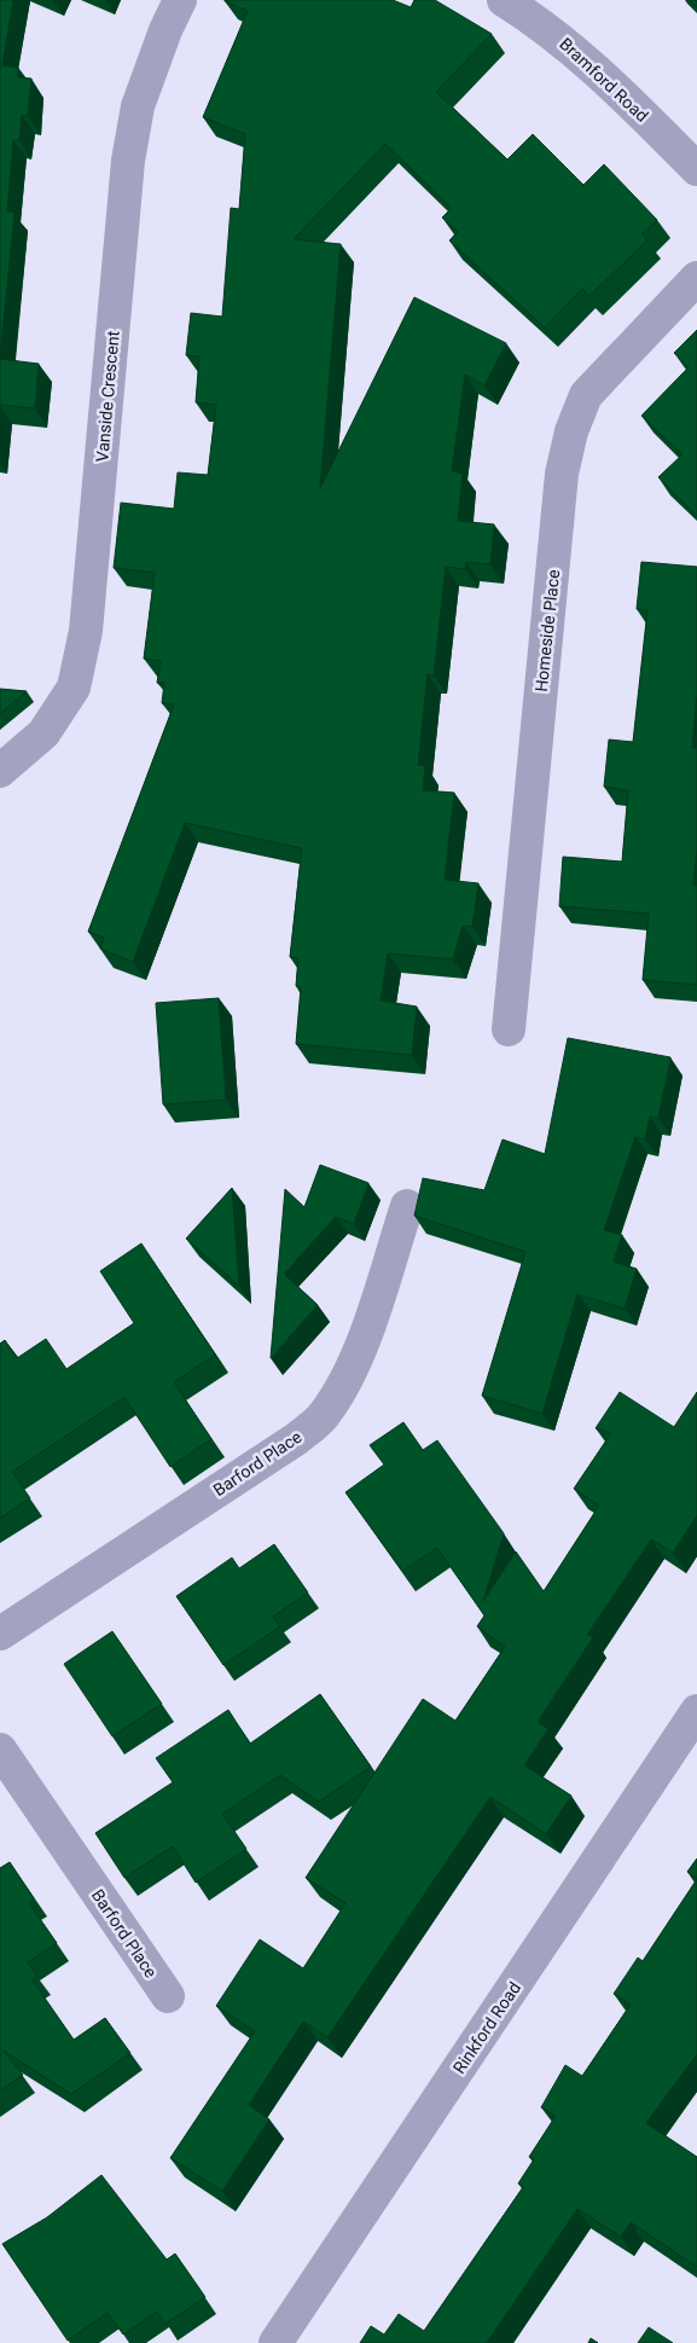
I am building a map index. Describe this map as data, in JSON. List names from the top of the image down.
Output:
{
  "streets": {
    "street": [
      "Bramford Road",
      "Vanside Crescent",
      "Homeside Place",
      "Barford Place",
      "Rinkford Road"
    ]
  }
}
